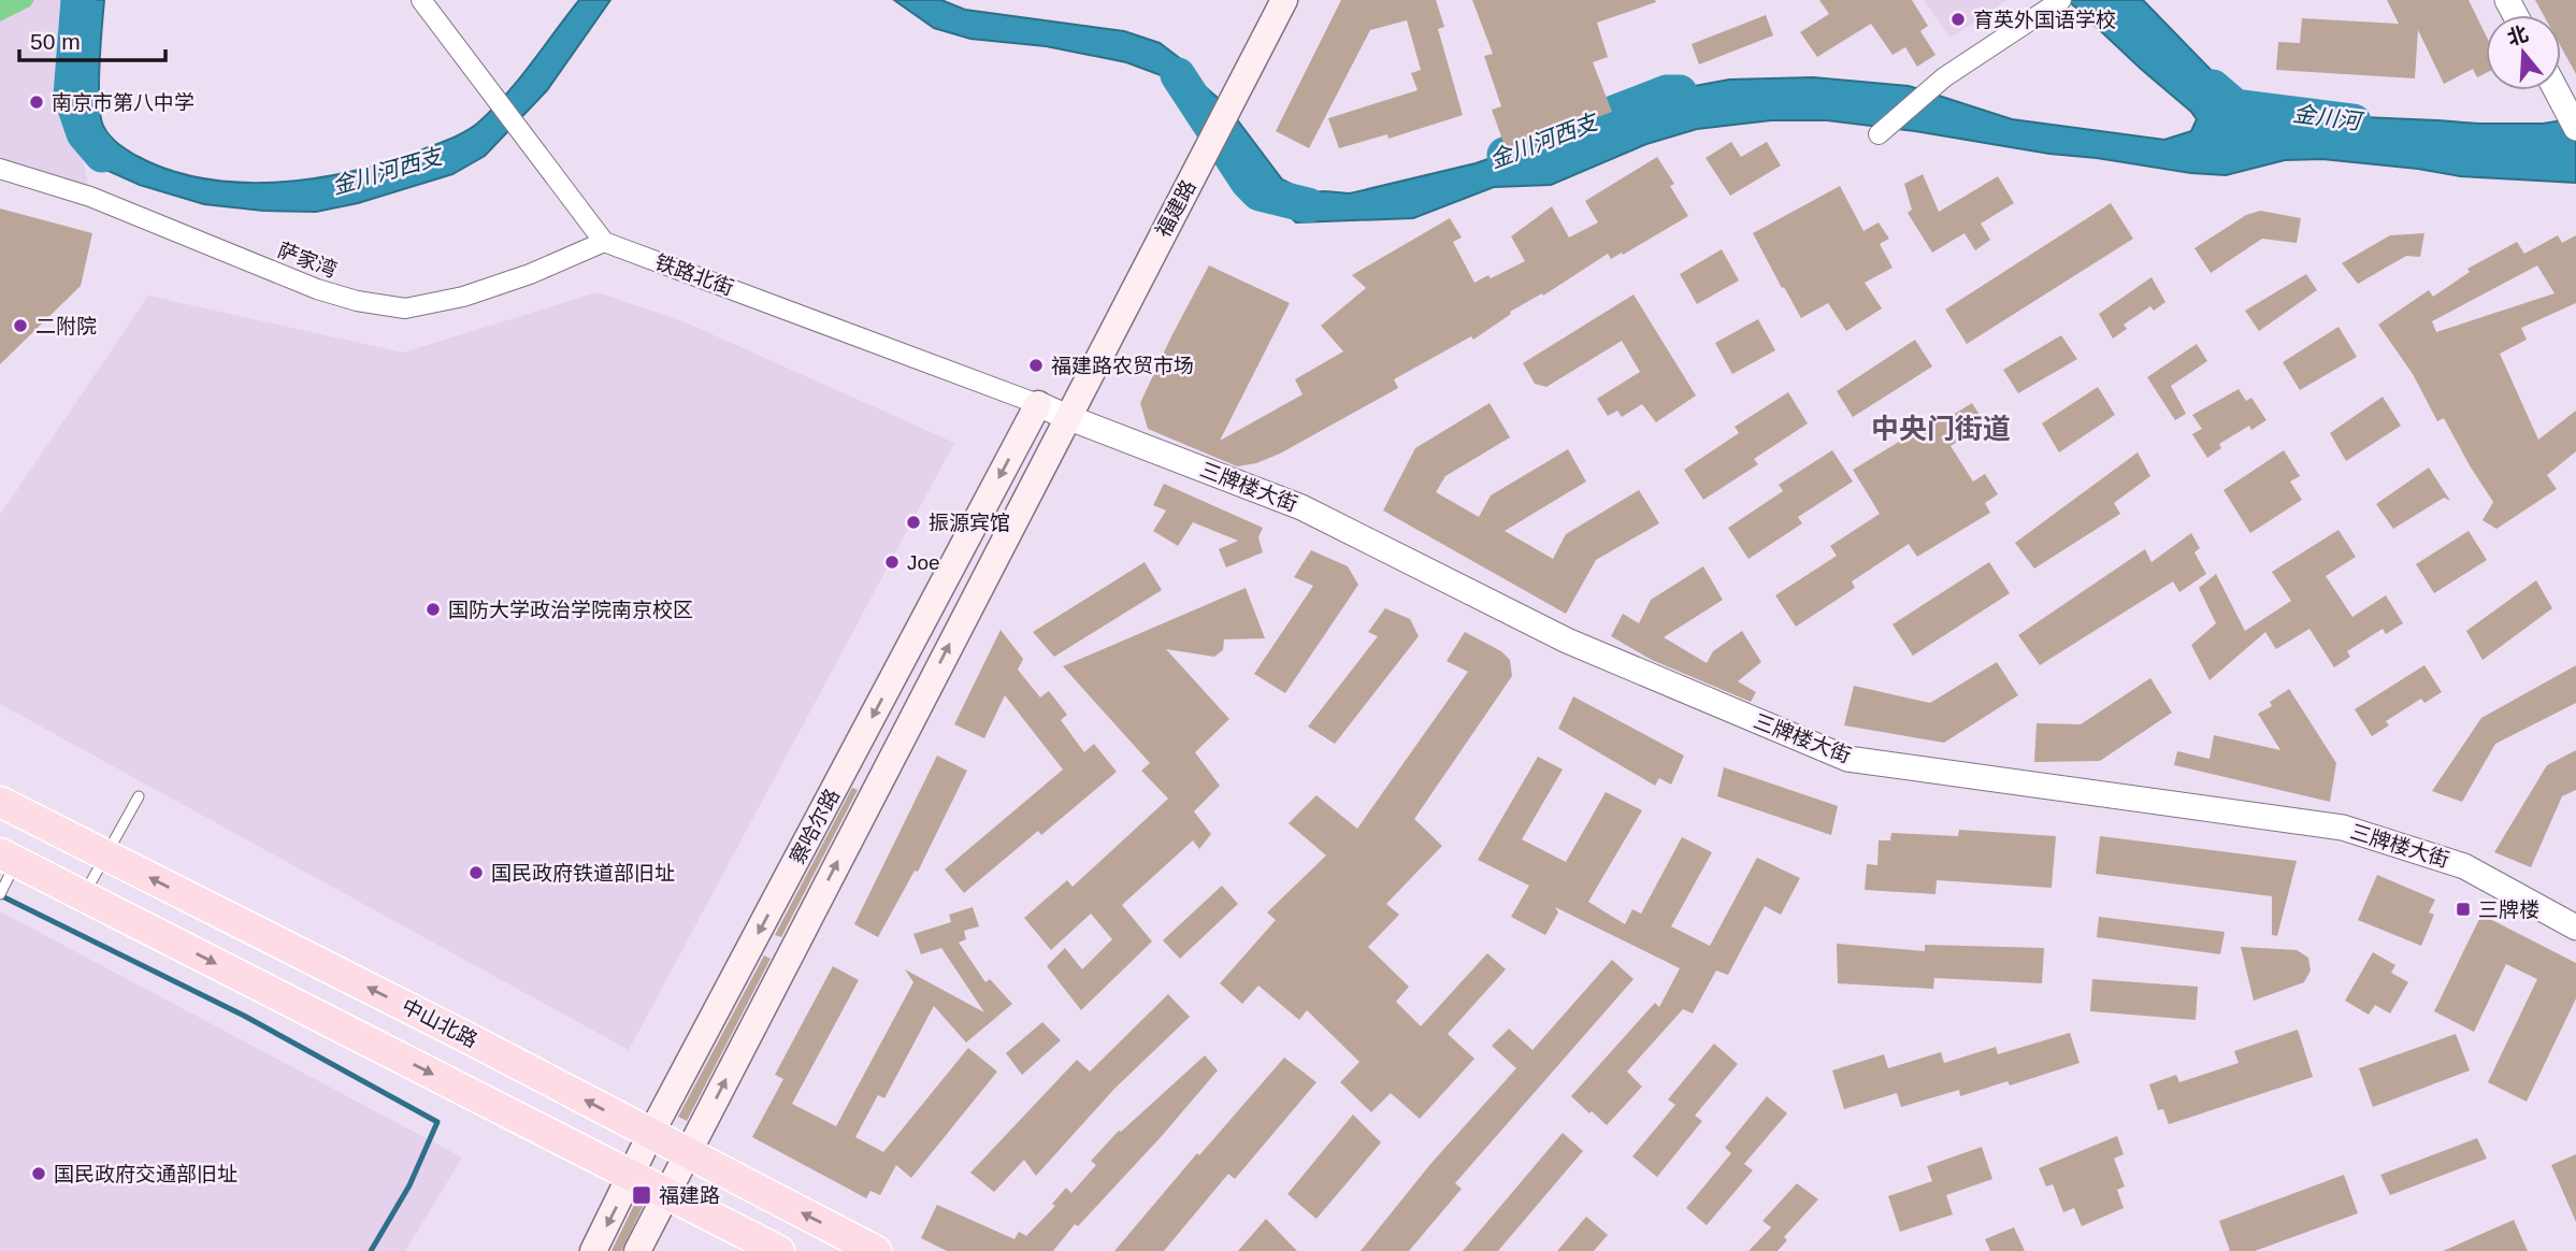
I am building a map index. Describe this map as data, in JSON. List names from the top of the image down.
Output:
{
  "streets": {
    "main road": ["福建路", "察哈尔路", "中山北路"],
    "street": ["萨家湾", "铁路北街", "三牌楼大街"]
  },
  "crossings": [
    ["福建路", "铁路北街"],
    ["福建路", "三牌楼大街"],
    ["福建路", "察哈尔路"],
    ["萨家湾", "铁路北街"],
    ["铁路北街", "三牌楼大街"],
    ["铁路北街", "察哈尔路"],
    ["三牌楼大街", "察哈尔路"],
    ["察哈尔路", "中山北路"]
  ],
  "districts": ["中央门街道"],
  "water": ["金川河", "金川河西支"],
  "places": {
    "other": [
      "育英外国语学校",
      "南京市第八中学",
      "二附院",
      "福建路农贸市场",
      "振源宾馆",
      "Joe",
      "国防大学政治学院南京校区",
      "国民政府铁道部旧址",
      "国民政府交通部旧址"
    ],
    "transit": ["三牌楼", "福建路"]
  },
  "scale_bar": "50 m",
  "north": "top"
}
